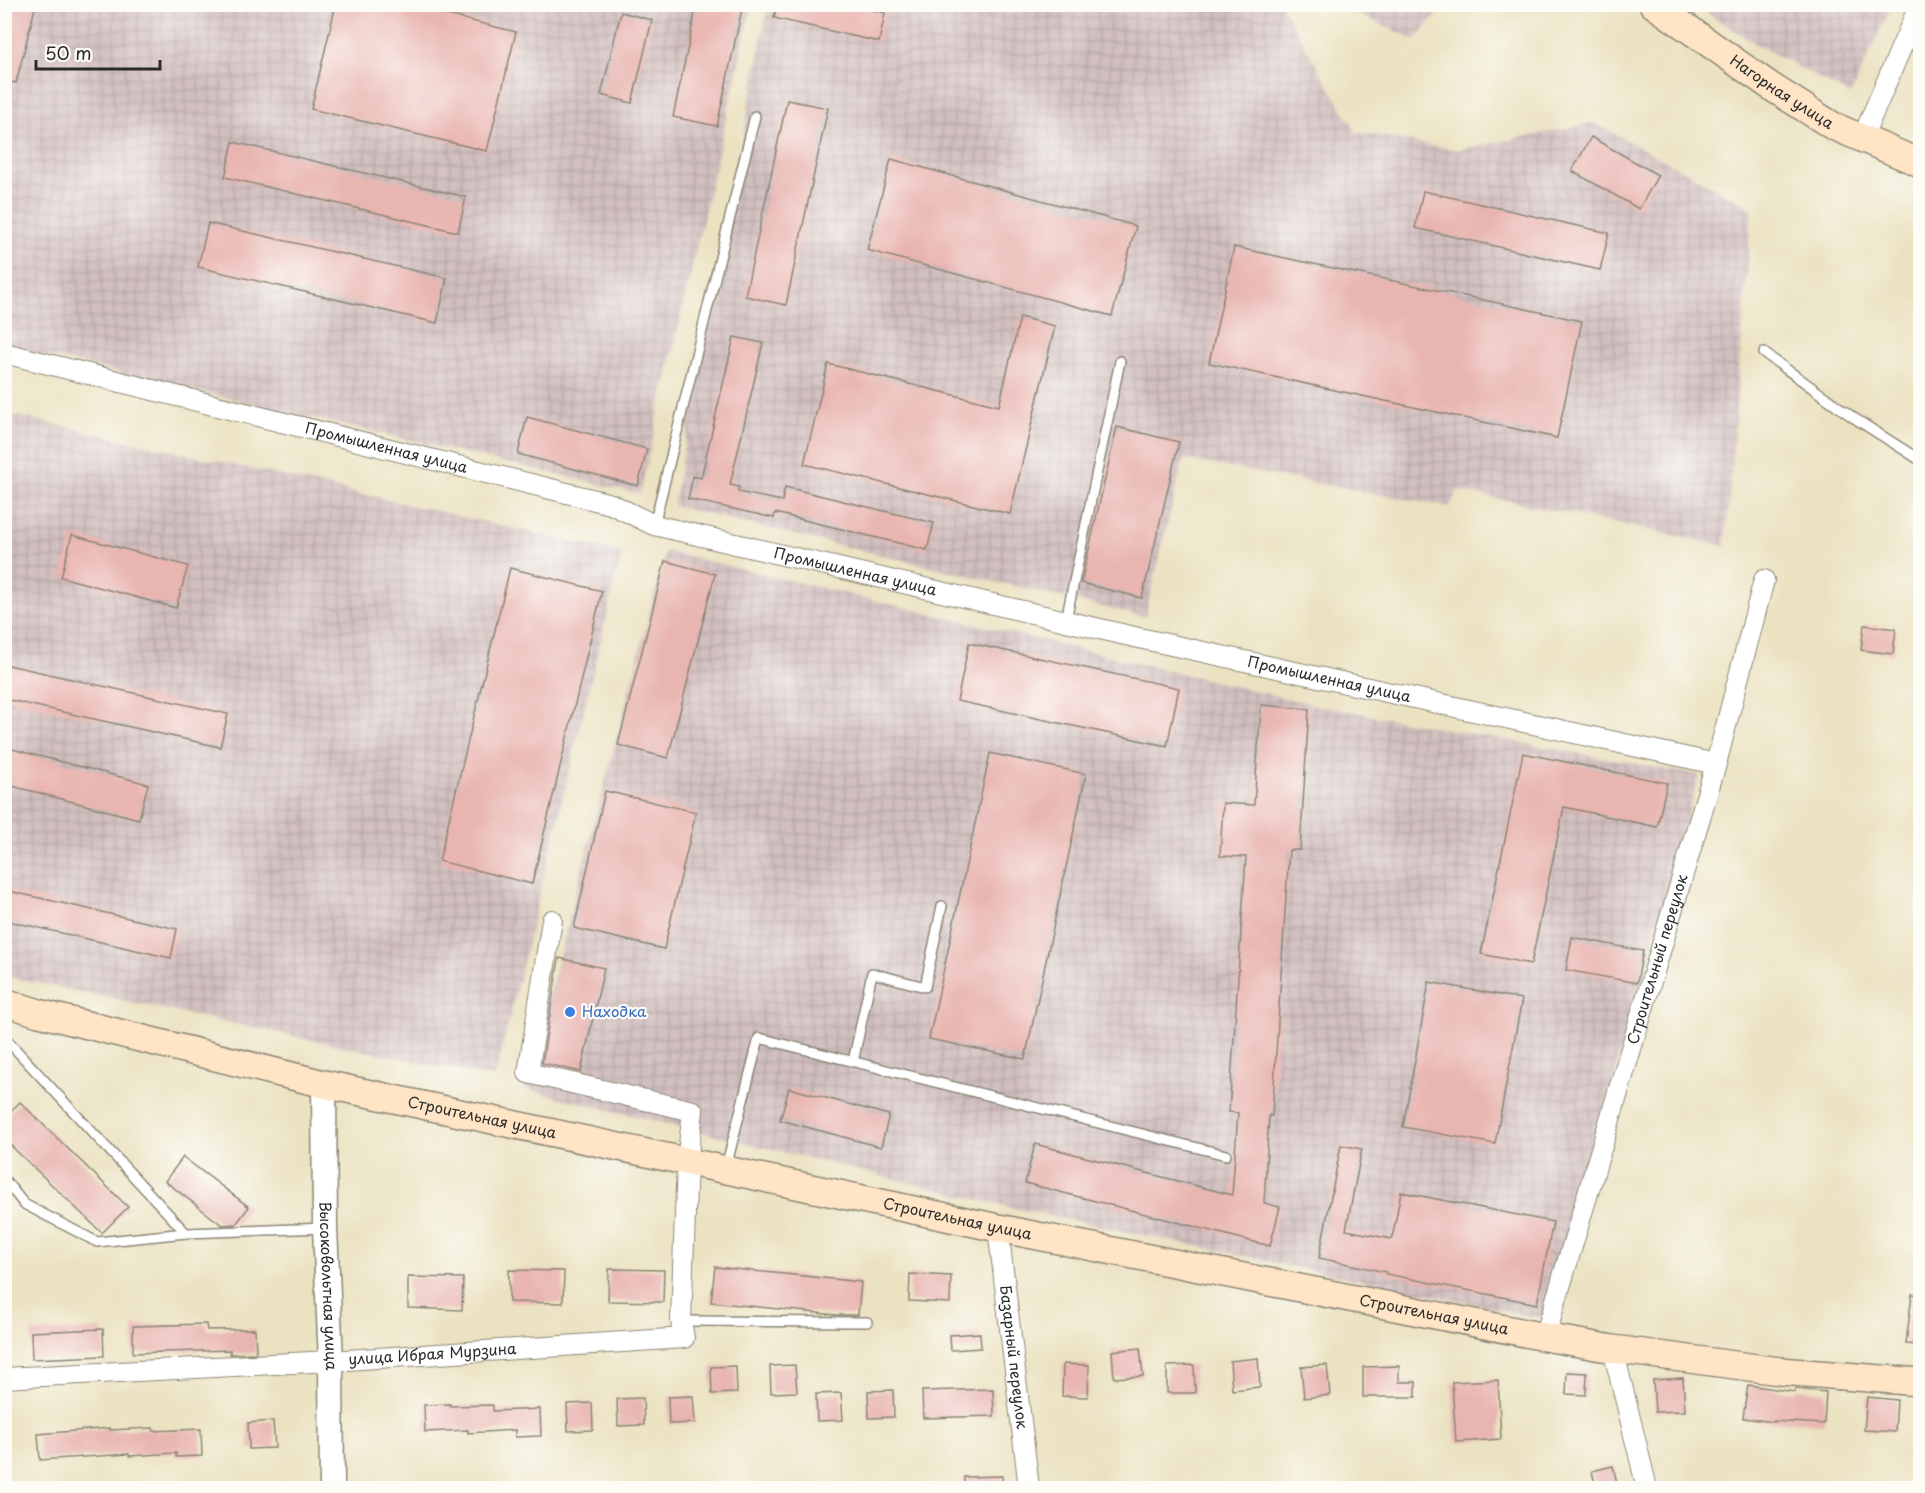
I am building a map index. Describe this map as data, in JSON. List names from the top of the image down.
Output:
{
  "streets": {
    "main road": ["Нагорная улица", "Строительная улица"],
    "street": [
      "Промышленная улица",
      "Строительный переулок",
      "Высоковольтная улица",
      "улица Ибрая Мурзина",
      "Базарный переулок"
    ]
  },
  "crossings": [
    ["Промышленная улица", "Строительный переулок"],
    ["Строительный переулок", "Строительная улица"],
    ["Строительная улица", "Высоковольтная улица"],
    ["Строительная улица", "Базарный переулок"],
    ["Высоковольтная улица", "улица Ибрая Мурзина"]
  ],
  "places": ["Находка"],
  "scale_bar": "50 m"
}
